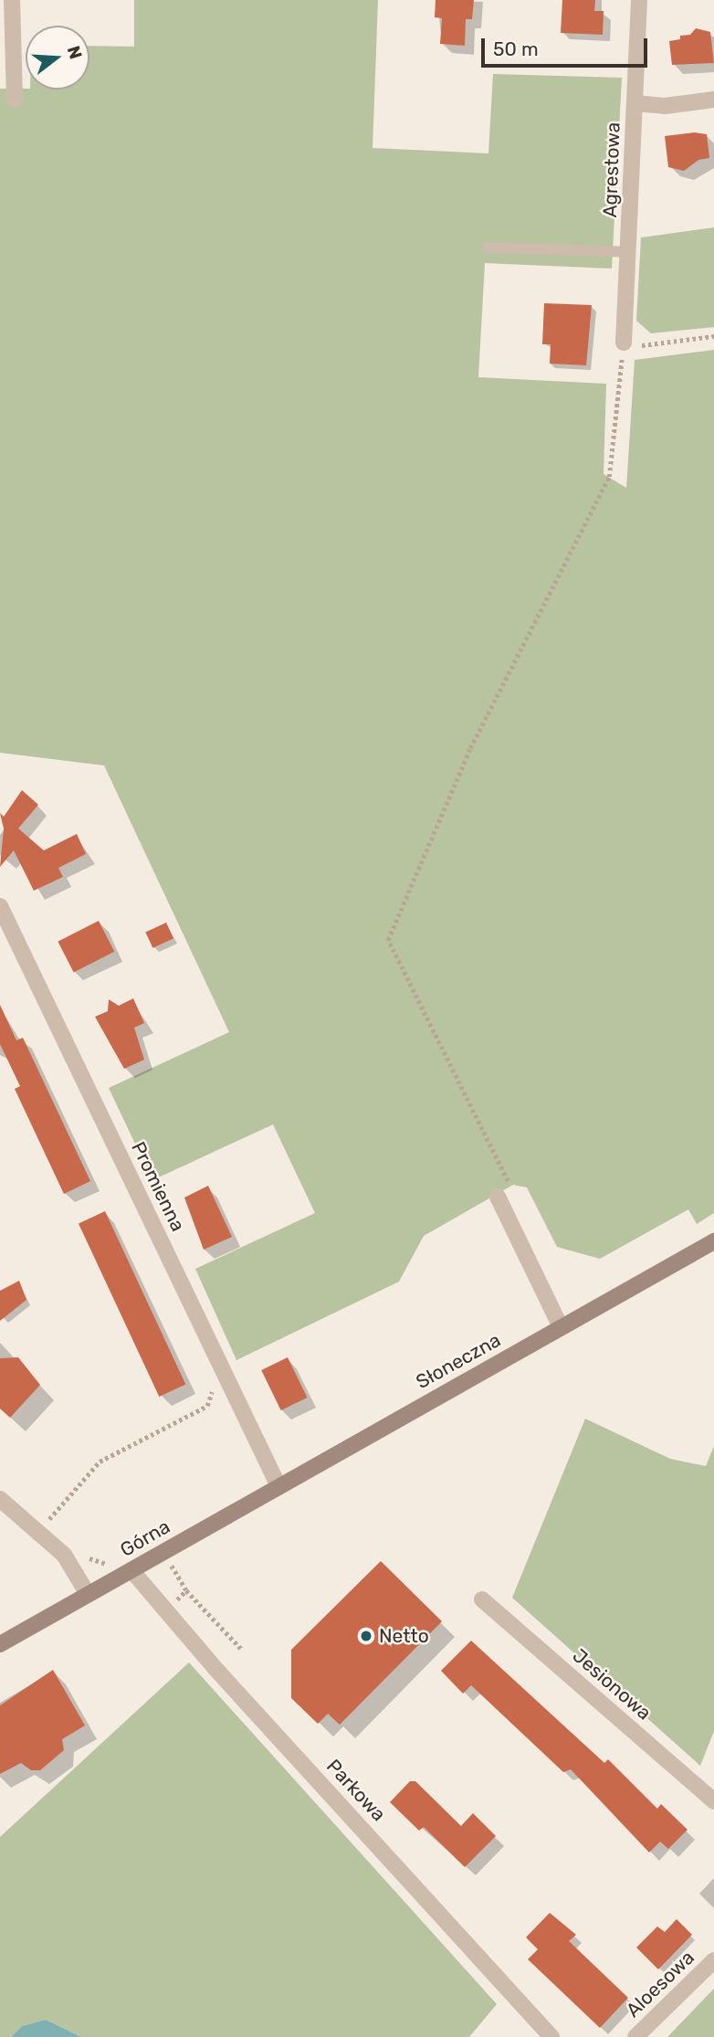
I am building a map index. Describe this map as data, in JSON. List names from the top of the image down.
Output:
{
  "streets": {
    "street": [
      "Agrestowa",
      "Promienna",
      "Słoneczna",
      "Górna",
      "Jesionowa",
      "Parkowa",
      "Aloesowa"
    ]
  },
  "crossings": [
    ["Promienna", "Słoneczna"],
    ["Słoneczna", "Górna"],
    ["Górna", "Parkowa"]
  ],
  "places": ["Netto"],
  "scale_bar": "50 m",
  "north": "right"
}
